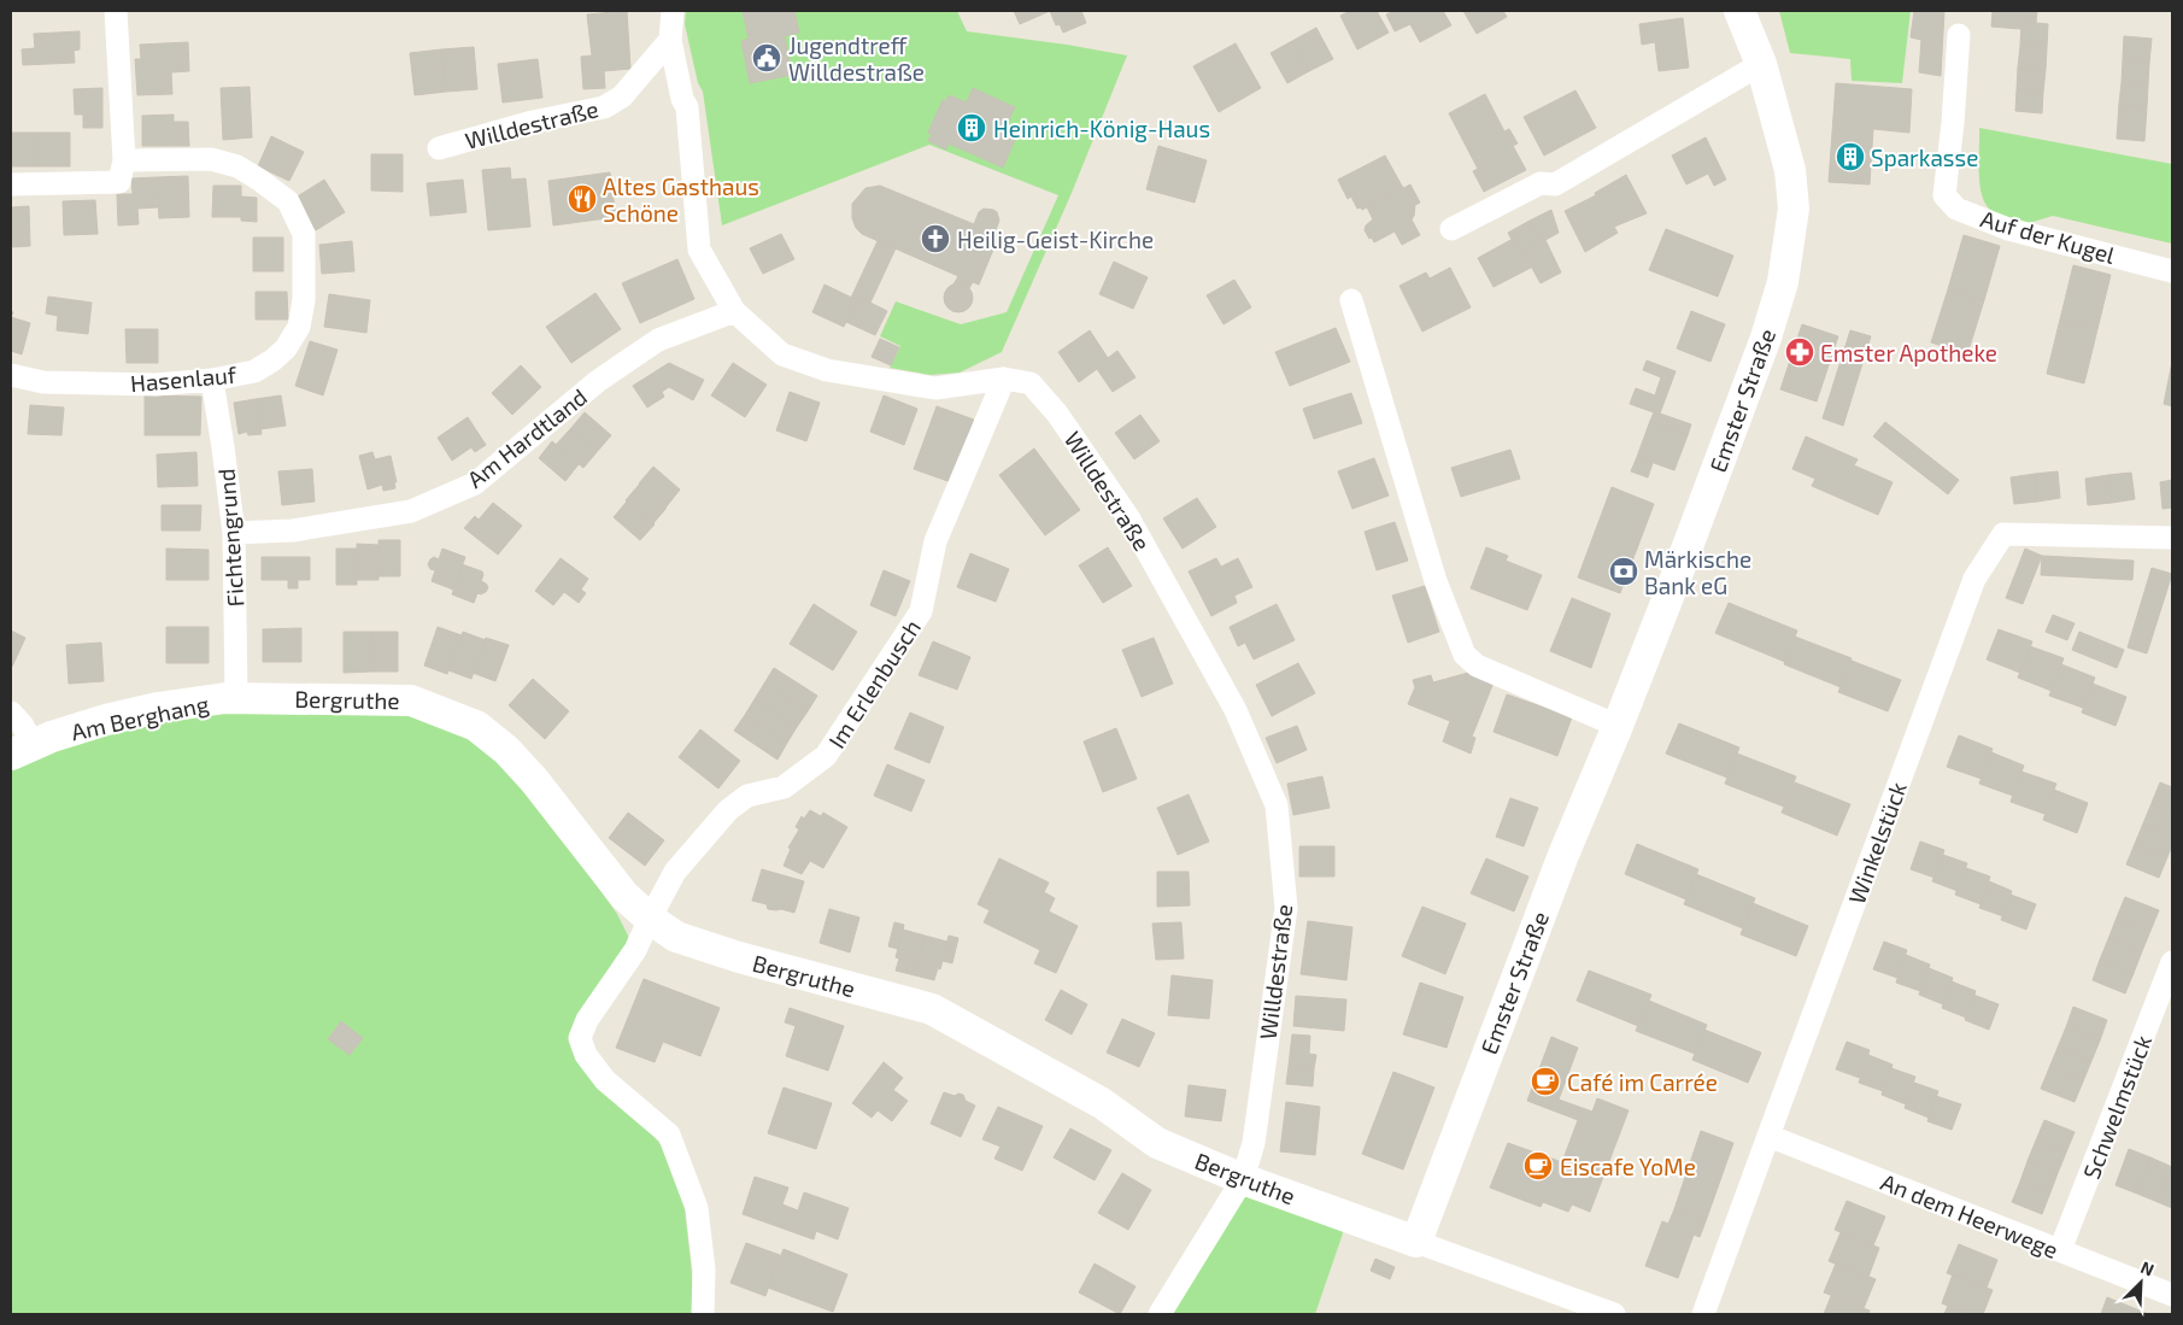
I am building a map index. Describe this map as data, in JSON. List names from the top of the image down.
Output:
{
  "streets": {
    "street": [
      "Willdestraße",
      "Auf der Kugel",
      "Hasenlauf",
      "Emster Straße",
      "Am Hardtland",
      "Fichtengrund",
      "Im Erlenbusch",
      "Bergruthe",
      "Am Berghang",
      "Winkelstück",
      "Schwelmstück",
      "An dem Heerwege"
    ]
  },
  "crossings": [
    ["Willdestraße", "Am Hardtland"],
    ["Willdestraße", "Im Erlenbusch"],
    ["Willdestraße", "Bergruthe"],
    ["Hasenlauf", "Fichtengrund"],
    ["Emster Straße", "Bergruthe"],
    ["Am Hardtland", "Fichtengrund"],
    ["Fichtengrund", "Bergruthe"],
    ["Fichtengrund", "Am Berghang"],
    ["Im Erlenbusch", "Bergruthe"],
    ["Bergruthe", "Am Berghang"],
    ["Winkelstück", "An dem Heerwege"],
    ["Schwelmstück", "An dem Heerwege"]
  ],
  "places": {
    "public building": ["Jugendtreff Willdestraße"],
    "building": ["Heinrich-König-Haus", "Sparkasse"],
    "restaurant": ["Altes Gasthaus Schöne"],
    "church": ["Heilig-Geist-Kirche"],
    "pharmacy": ["Emster Apotheke"],
    "bank": ["Märkische Bank eG"],
    "cafe": ["Café im Carrée", "Eiscafe YoMe"]
  },
  "north": "top right"
}
